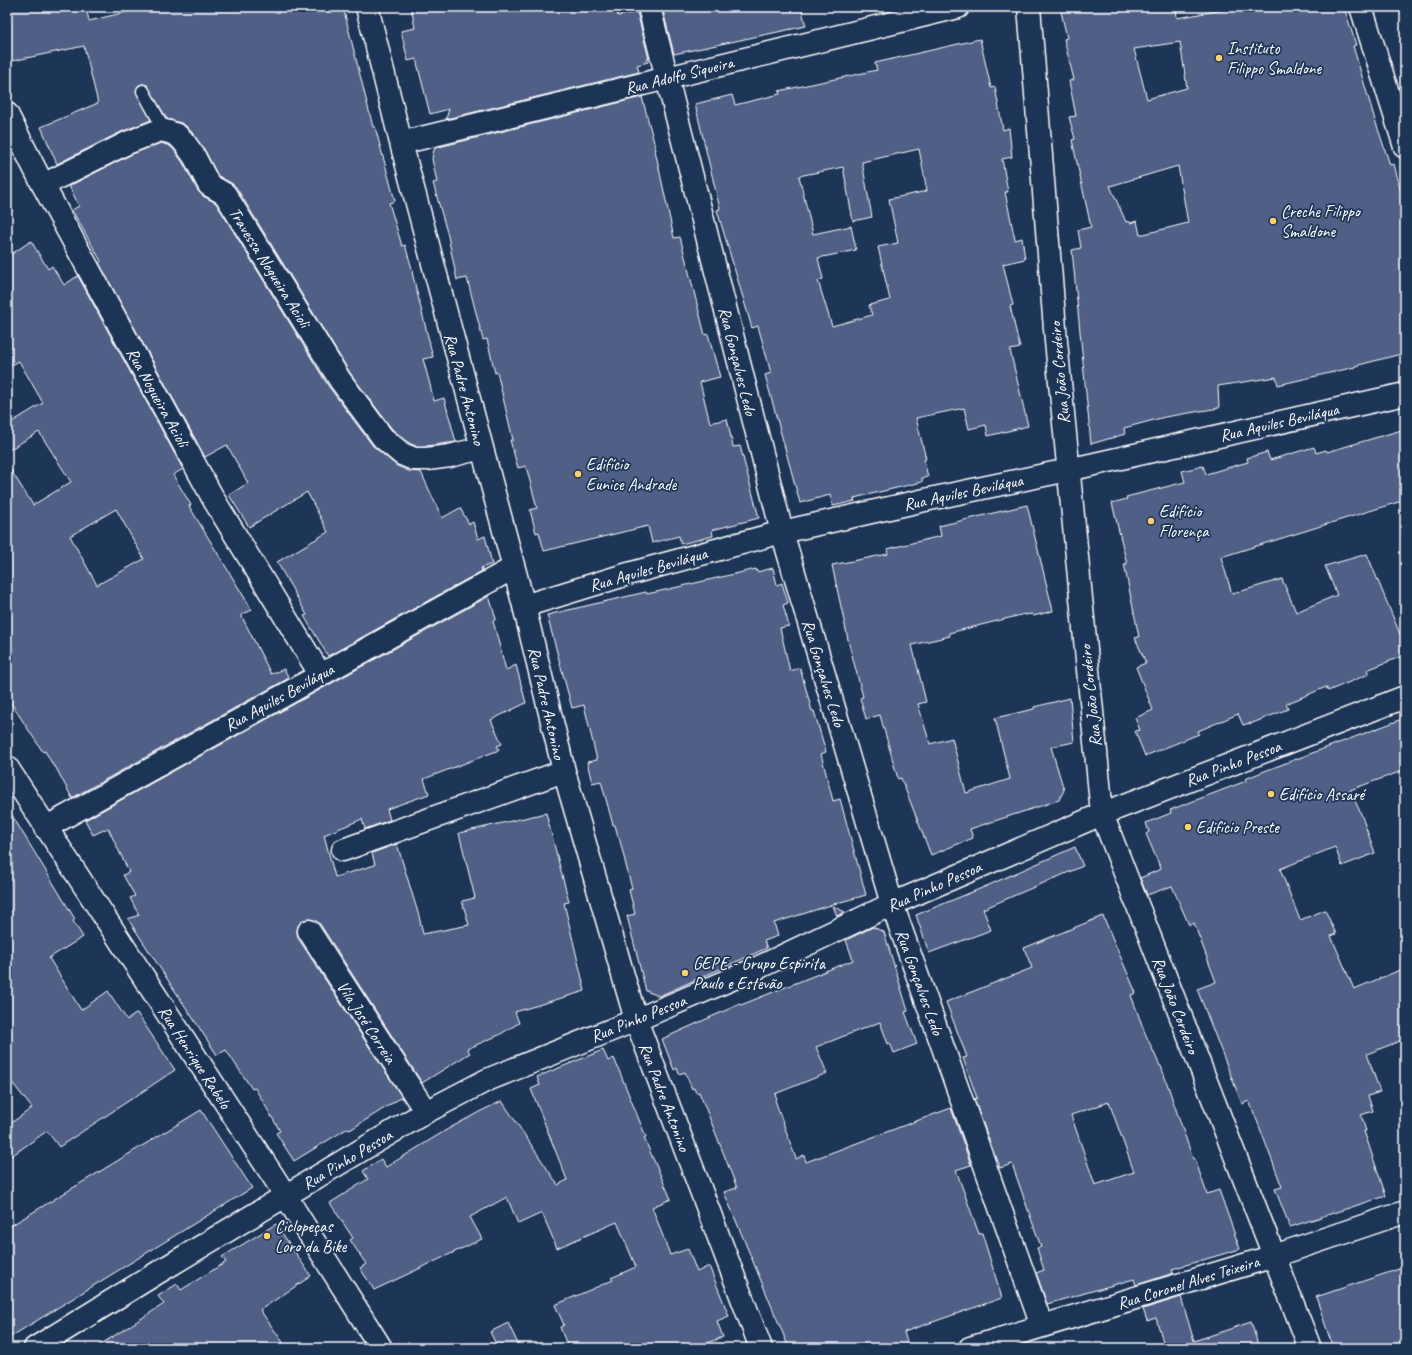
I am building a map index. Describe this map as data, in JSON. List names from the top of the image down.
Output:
{
  "streets": {
    "street": [
      "Rua Adolfo Siqueira",
      "Travessa Nogueira Acioli",
      "Rua Gonçalves Ledo",
      "Rua João Cordeiro",
      "Rua Padre Antonino",
      "Rua Nogueira Acioli",
      "Rua Aquiles Beviláqua",
      "Rua Pinho Pessoa",
      "Vila José Correia",
      "Rua Henrique Rabelo",
      "Rua Coronel Alves Teixeira"
    ]
  },
  "crossings": [
    ["Rua Adolfo Siqueira", "Rua Gonçalves Ledo"],
    ["Rua Adolfo Siqueira", "Rua Padre Antonino"],
    ["Travessa Nogueira Acioli", "Rua Padre Antonino"],
    ["Rua Gonçalves Ledo", "Rua Aquiles Beviláqua"],
    ["Rua Gonçalves Ledo", "Rua Pinho Pessoa"],
    ["Rua Gonçalves Ledo", "Rua Coronel Alves Teixeira"],
    ["Rua João Cordeiro", "Rua Aquiles Beviláqua"],
    ["Rua João Cordeiro", "Rua Pinho Pessoa"],
    ["Rua João Cordeiro", "Rua Coronel Alves Teixeira"],
    ["Rua Padre Antonino", "Rua Aquiles Beviláqua"],
    ["Rua Padre Antonino", "Rua Pinho Pessoa"],
    ["Rua Nogueira Acioli", "Rua Aquiles Beviláqua"],
    ["Rua Aquiles Beviláqua", "Rua Henrique Rabelo"],
    ["Rua Pinho Pessoa", "Vila José Correia"],
    ["Rua Pinho Pessoa", "Rua Henrique Rabelo"]
  ],
  "places": [
    "Instituto Filippo Smaldone",
    "Creche Filippo Smaldone",
    "Edifício Eunice Andrade",
    "Edifício Florença",
    "Edifício Assaré",
    "Edifício Preste",
    "GEPE - Grupo Espirita Paulo e Estevão",
    "Ciclopeças Loro da Bike"
  ]
}
